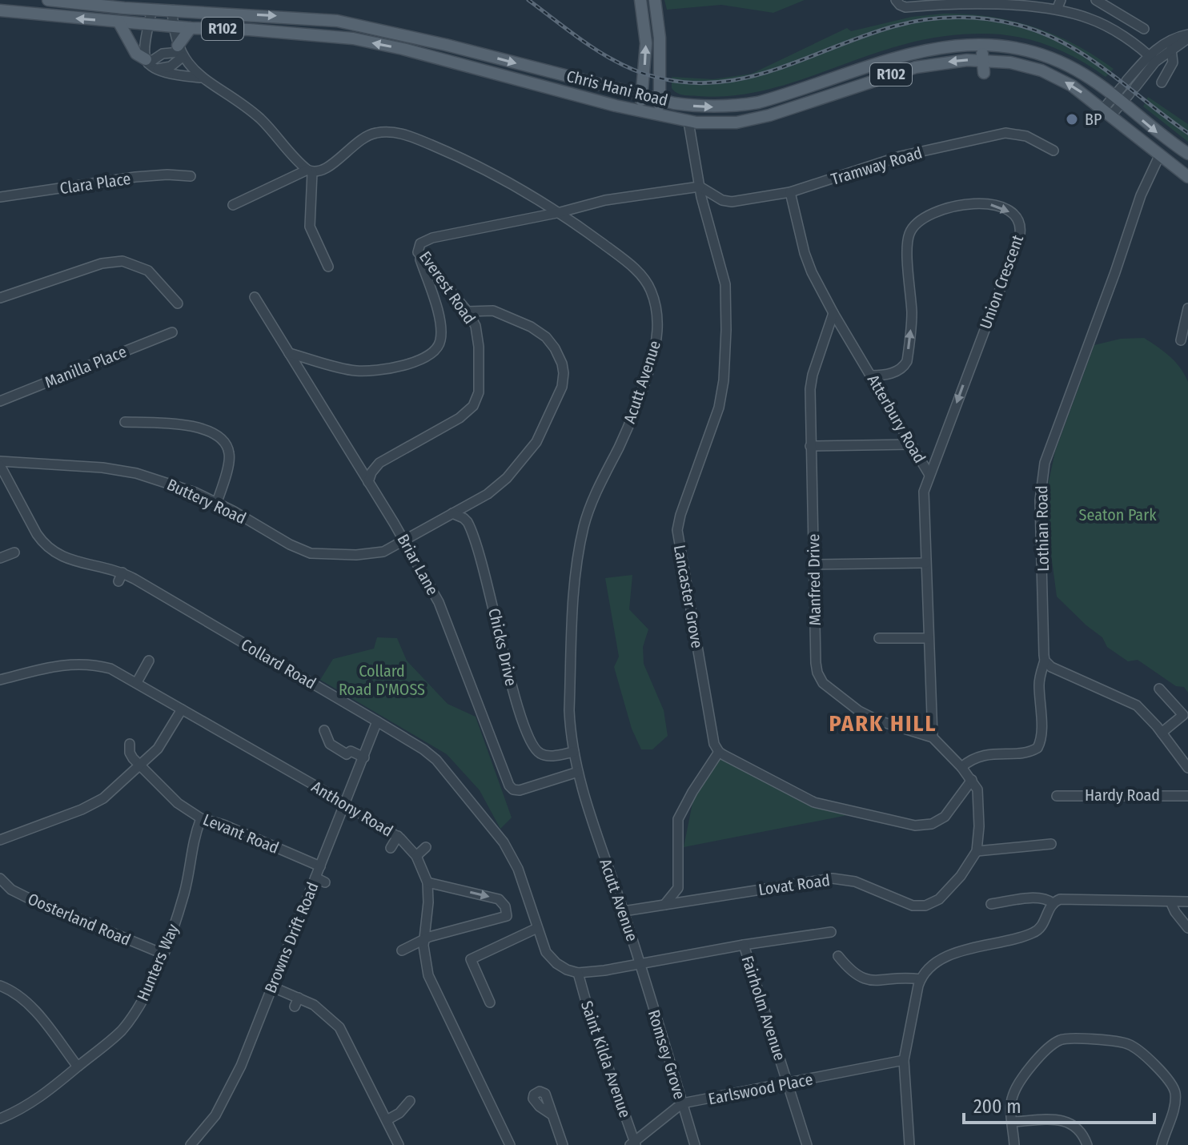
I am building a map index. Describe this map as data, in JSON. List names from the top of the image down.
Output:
{
  "streets": {
    "main road": ["R102", "Chris Hani Road"],
    "street": [
      "Tramway Road",
      "Clara Place",
      "Union Crescent",
      "Everest Road",
      "Manilla Place",
      "Acutt Avenue",
      "Atterbury Road",
      "Buttery Road",
      "Lothian Road",
      "Briar Lane",
      "Manfred Drive",
      "Lancaster Grove",
      "Chicks Drive",
      "Collard Road",
      "Hardy Road",
      "Anthony Road",
      "Levant Road",
      "Lovat Road",
      "Oosterland Road",
      "Browns Drift Road",
      "Hunters Way",
      "Fairholm Avenue",
      "Romsey Grove",
      "Saint Kilda Avenue",
      "Earlswood Place"
    ]
  },
  "crossings": [
    ["Chris Hani Road", "Lothian Road"],
    ["Chris Hani Road", "Lancaster Grove"],
    ["Tramway Road", "Everest Road"],
    ["Tramway Road", "Atterbury Road"],
    ["Tramway Road", "Lancaster Grove"],
    ["Union Crescent", "Atterbury Road"],
    ["Everest Road", "Acutt Avenue"],
    ["Everest Road", "Buttery Road"],
    ["Everest Road", "Briar Lane"],
    ["Everest Road", "Lancaster Grove"],
    ["Acutt Avenue", "Briar Lane"],
    ["Acutt Avenue", "Chicks Drive"],
    ["Acutt Avenue", "Lovat Road"],
    ["Acutt Avenue", "Romsey Grove"],
    ["Atterbury Road", "Manfred Drive"],
    ["Buttery Road", "Briar Lane"],
    ["Buttery Road", "Chicks Drive"],
    ["Buttery Road", "Collard Road"],
    ["Collard Road", "Browns Drift Road"],
    ["Collard Road", "Saint Kilda Avenue"],
    ["Anthony Road", "Browns Drift Road"],
    ["Levant Road", "Browns Drift Road"],
    ["Levant Road", "Hunters Way"],
    ["Oosterland Road", "Hunters Way"],
    ["Fairholm Avenue", "Earlswood Place"],
    ["Romsey Grove", "Earlswood Place"],
    ["Saint Kilda Avenue", "Earlswood Place"]
  ],
  "districts": ["PARK HILL"],
  "parks": ["Seaton Park", "Collard Road D'MOSS"],
  "places": ["BP"],
  "scale_bar": "200 m"
}
